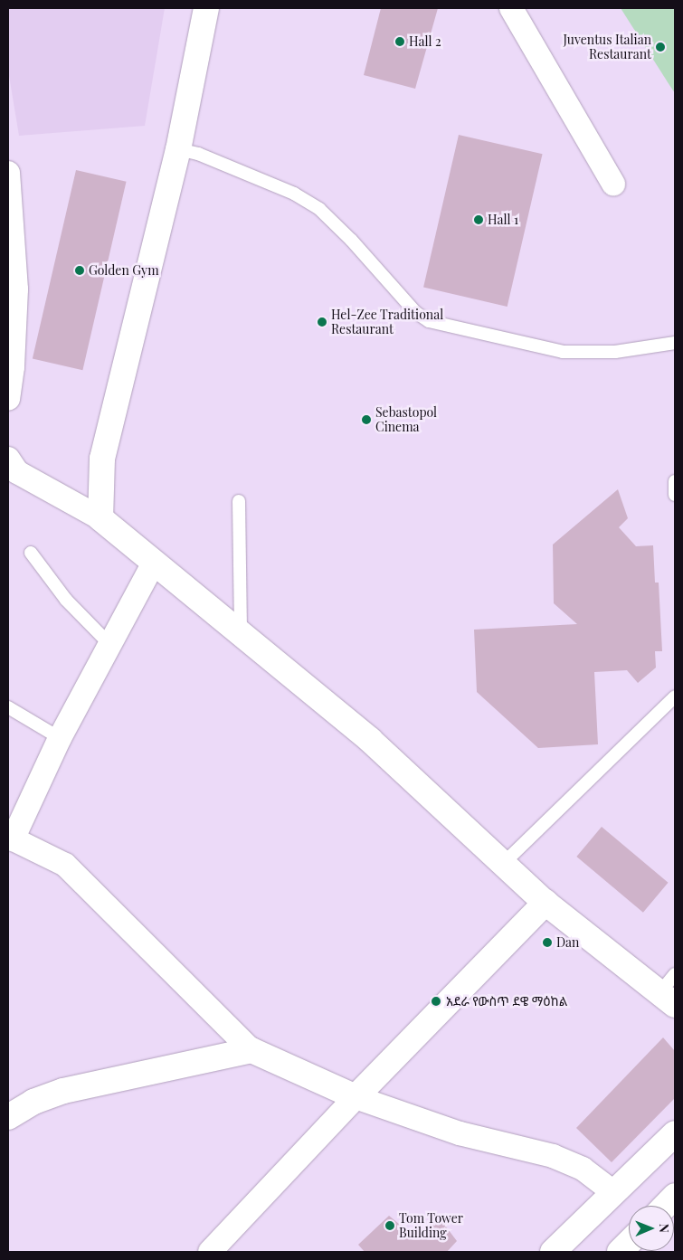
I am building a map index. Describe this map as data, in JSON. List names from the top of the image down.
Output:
{
  "places": [
    "Hall 2",
    "Juventus Italian Restaurant",
    "Hall 1",
    "Golden Gym",
    "Hel-Zee Traditional Restaurant",
    "Sebastopol Cinema",
    "Dan",
    "አደራ የውስጥ ደዌ ማዕከል",
    "Tom Tower Building"
  ],
  "north": "right"
}
